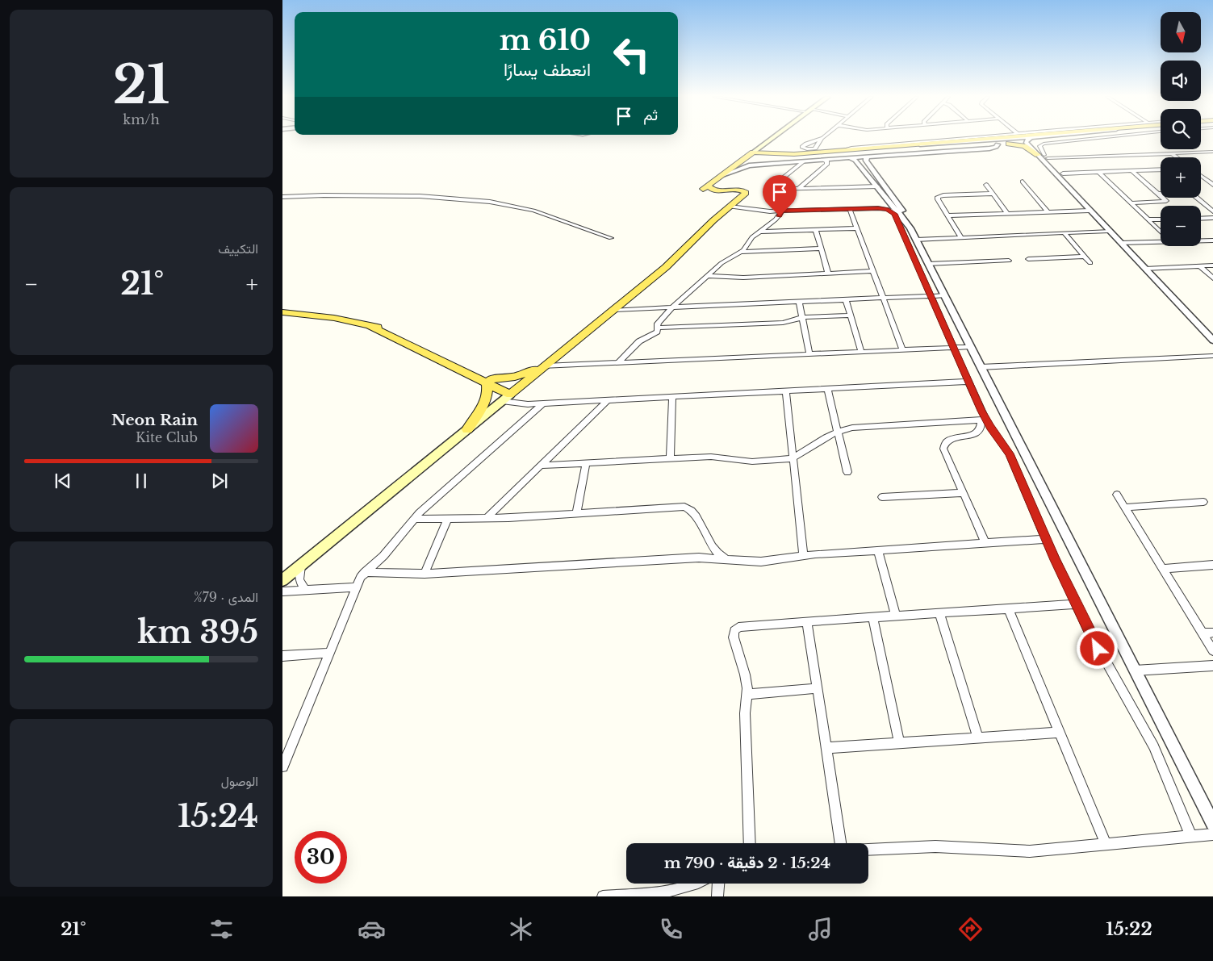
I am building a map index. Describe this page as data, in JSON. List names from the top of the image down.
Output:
{
  "north": "bottom",
  "page": {
    "tile": [
      ["21", "km/h"],
      "التكييف",
      ["المدى · 79%", "395 km"],
      ["الوصول", "15:24"]
    ],
    "map_buttons": ["+", "−"],
    "turn": ["610 m", "انعطف يسارًا"],
    "then": "ثم",
    "heat": ["−", "21°", "+"],
    "song": ["Neon Rain", "Kite Club"],
    "limit": "30",
    "trip": "15:24 · 2 دقيقة · 790 m",
    "tabs": ["15:22", "21°"]
  }
}
